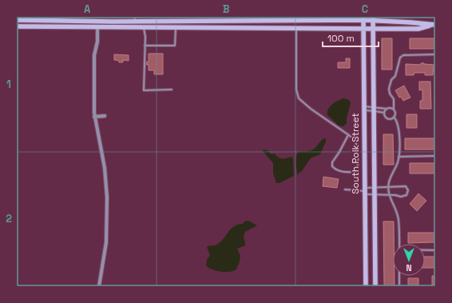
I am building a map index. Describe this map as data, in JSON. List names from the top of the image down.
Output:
{
  "streets": {
    "main road": ["South Polk Street"]
  },
  "scale_bar": "100 m",
  "north": "bottom",
  "grid": {
    "columns": ["A", "B", "C"],
    "rows": ["1", "2"]
  }
}
